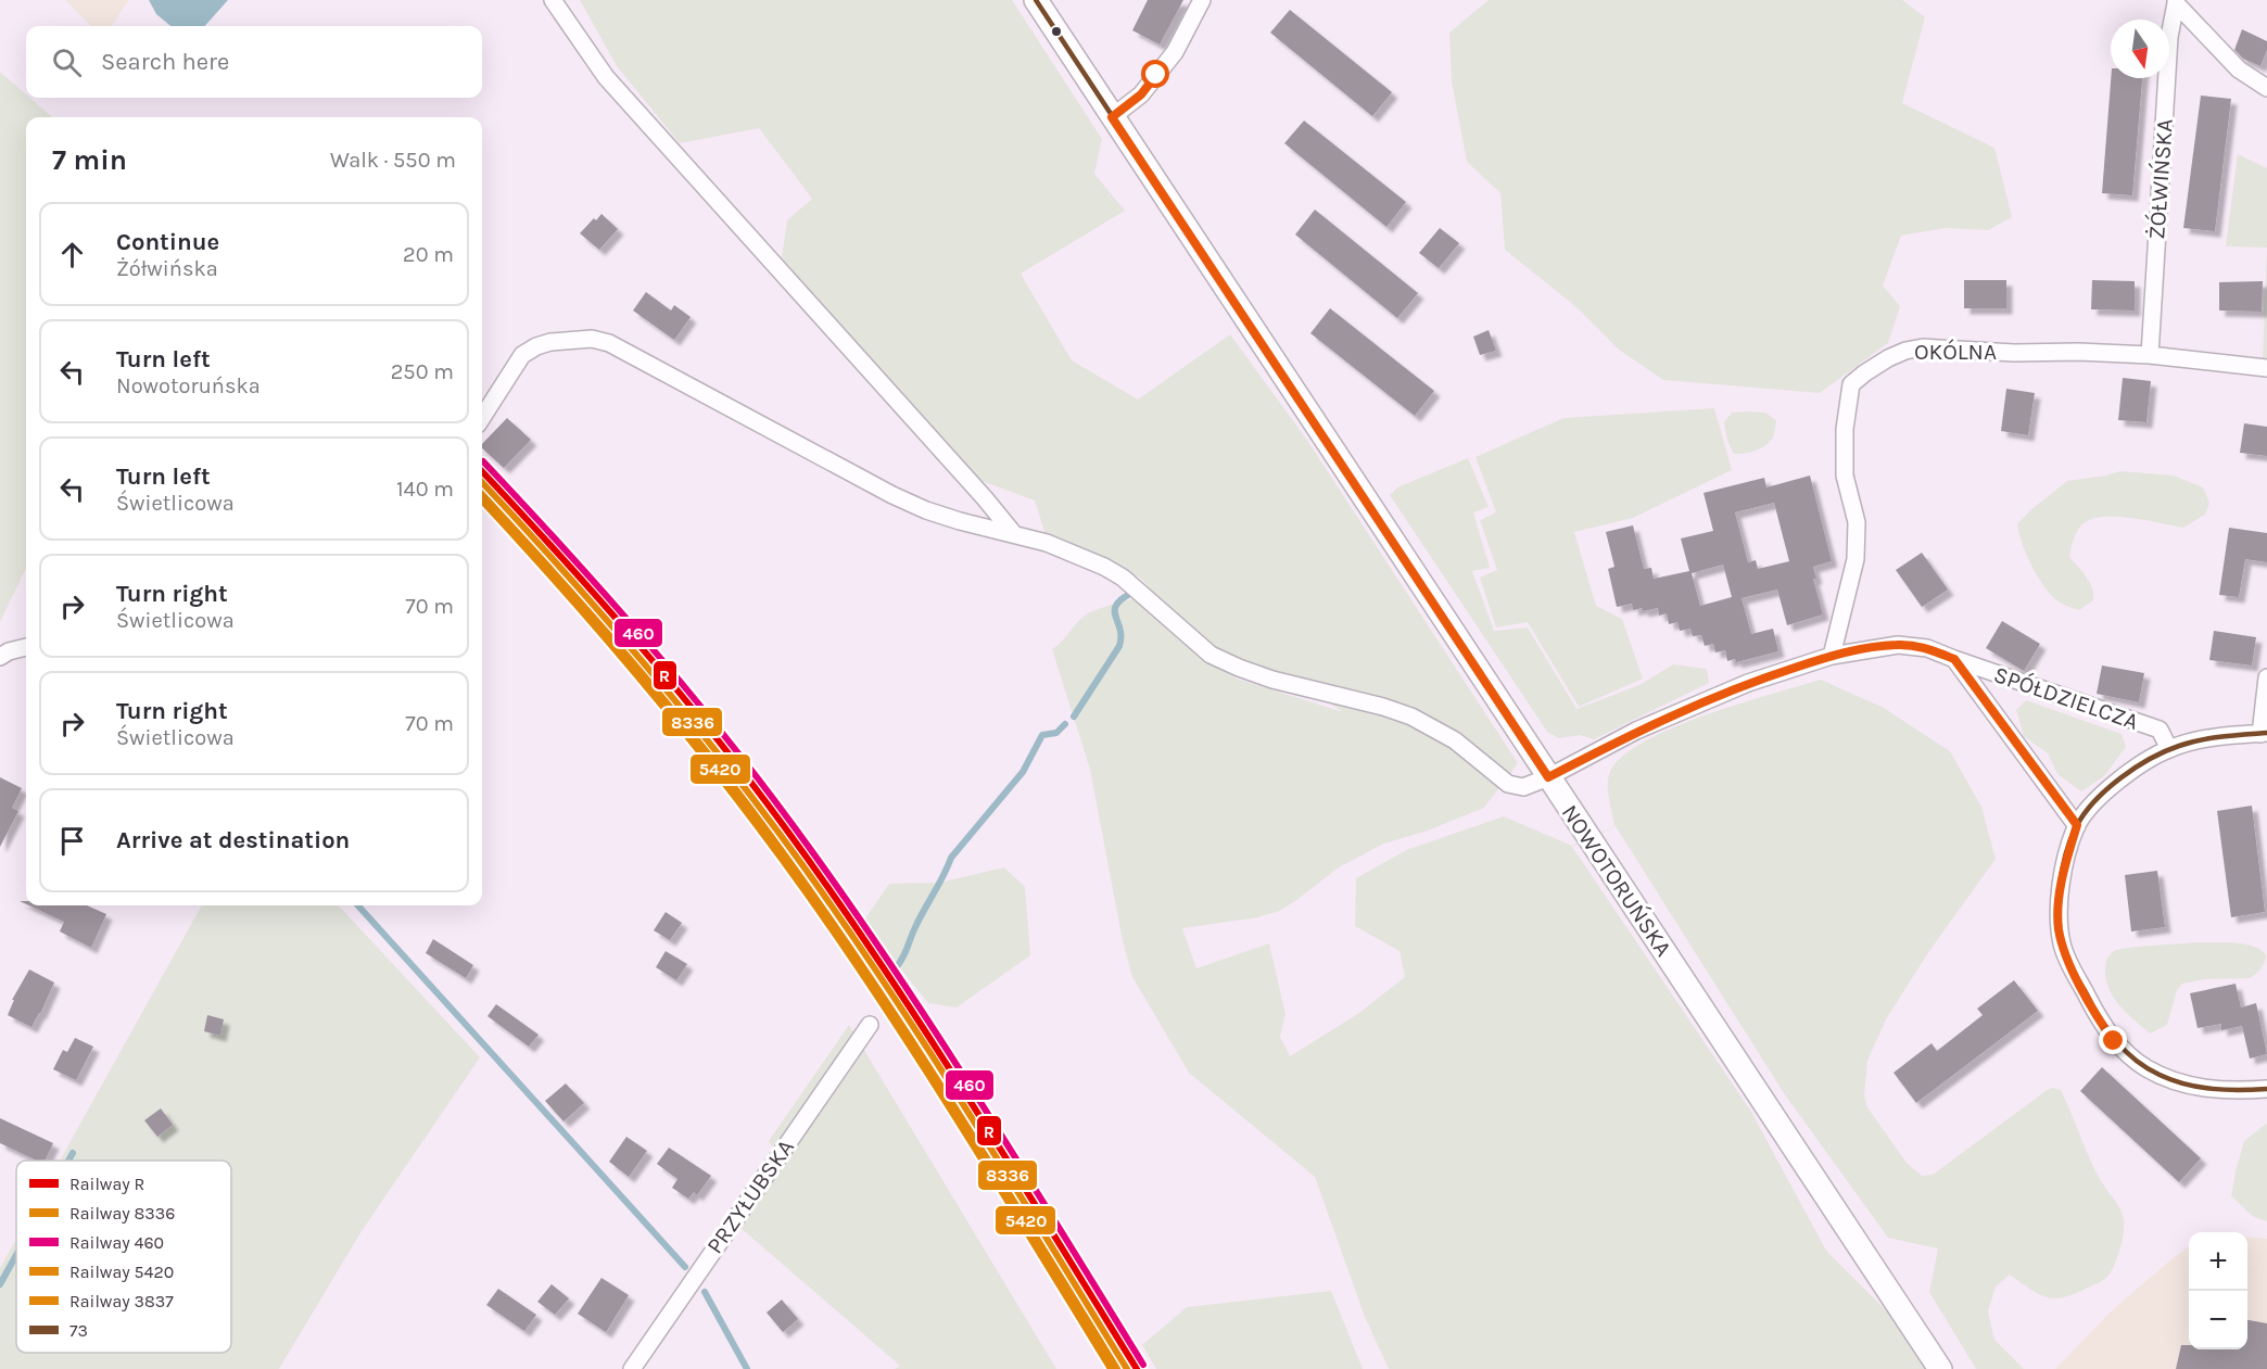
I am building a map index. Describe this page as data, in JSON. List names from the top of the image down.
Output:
{
  "streets": {
    "main road": ["NOWOTORUŃSKA"],
    "street": [
      "ŻÓŁWIŃSKA",
      "OKÓLNA",
      "SPÓŁDZIELCZA",
      "PRZYŁUBSKA"
    ]
  },
  "crossings": [
    ["ŻÓŁWIŃSKA", "OKÓLNA"],
    ["OKÓLNA", "SPÓŁDZIELCZA"],
    ["SPÓŁDZIELCZA", "NOWOTORUŃSKA"]
  ],
  "lines": [
    "transit line 73",
    "rail line 460",
    "rail line R",
    "rail line 8336",
    "rail line 5420",
    "rail line 3837"
  ],
  "legend": [
    "Railway R",
    "Railway 8336",
    "Railway 460",
    "Railway 5420",
    "Railway 3837",
    "73"
  ],
  "north": "bottom",
  "page": {
    "search": "Search here",
    "heading": ["7 min", "Walk · 550 m"],
    "list": [
      ["Continue", "Żółwińska", "20 m"],
      ["Turn left", "Nowotoruńska", "250 m"],
      ["Turn left", "Świetlicowa", "140 m"],
      ["Turn right", "Świetlicowa", "70 m"],
      ["Turn right", "Świetlicowa", "70 m"],
      "Arrive at destination"
    ],
    "map_buttons": ["+", "−"]
  }
}
